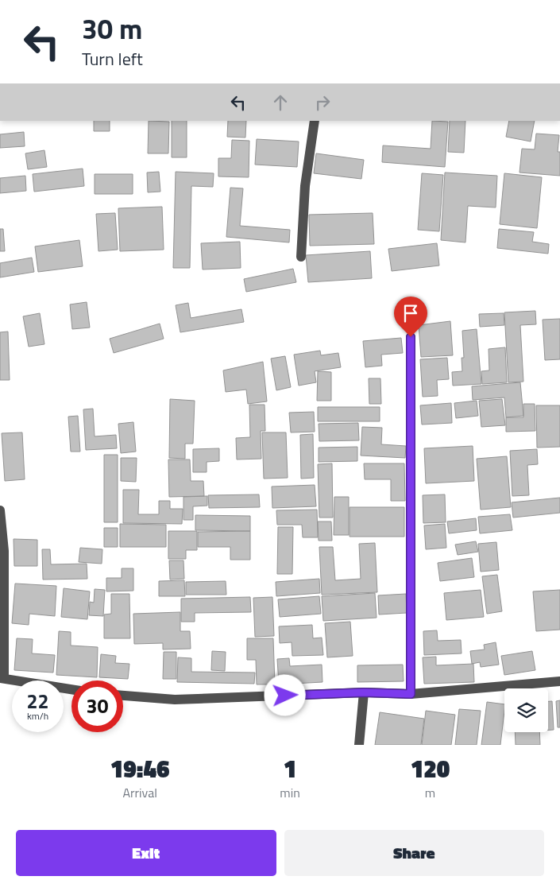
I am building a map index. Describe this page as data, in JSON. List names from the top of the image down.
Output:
{
  "page": {
    "turn": ["30 m", "Turn left"],
    "speed": "22 km/h",
    "limit": "30",
    "eta": [
      "19:46",
      "Arrival",
      "1",
      "min",
      "120",
      "m"
    ],
    "buttons": ["Exit", "Share"]
  }
}
